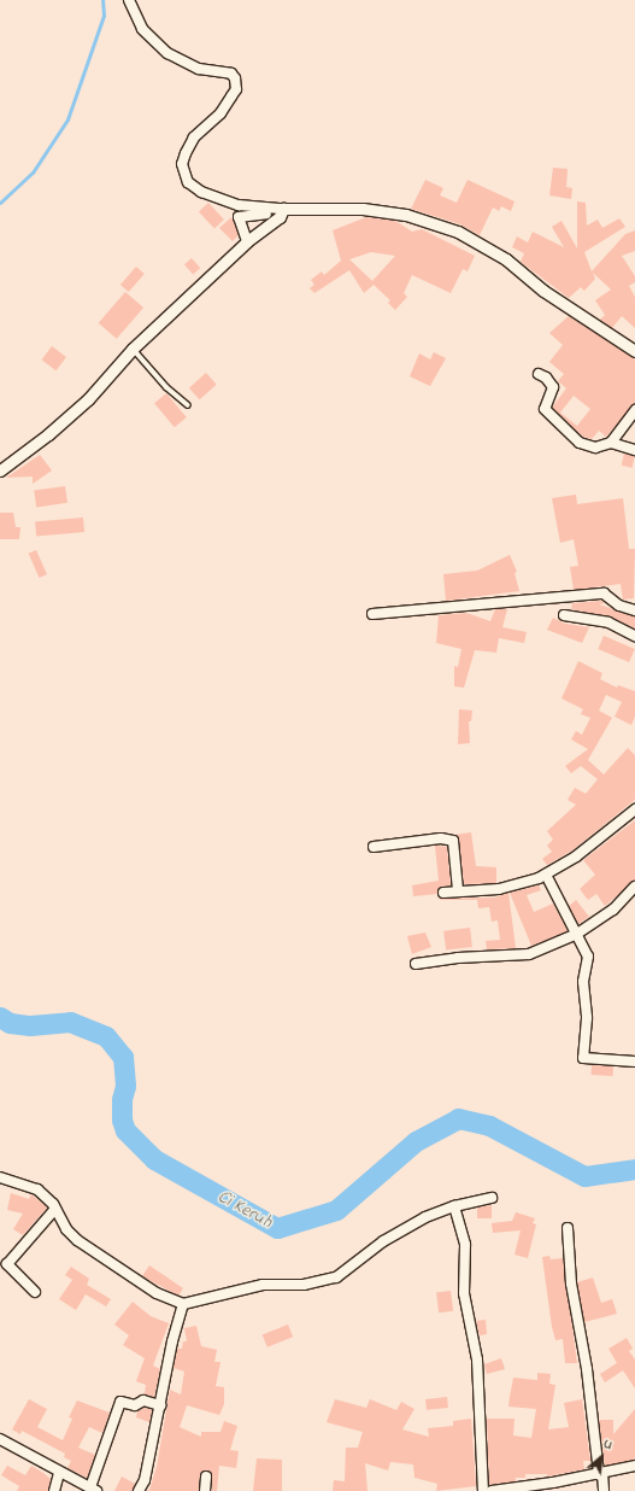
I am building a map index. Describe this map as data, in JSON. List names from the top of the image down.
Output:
{
  "water": ["Ci Keruh"],
  "north": "top right"
}
